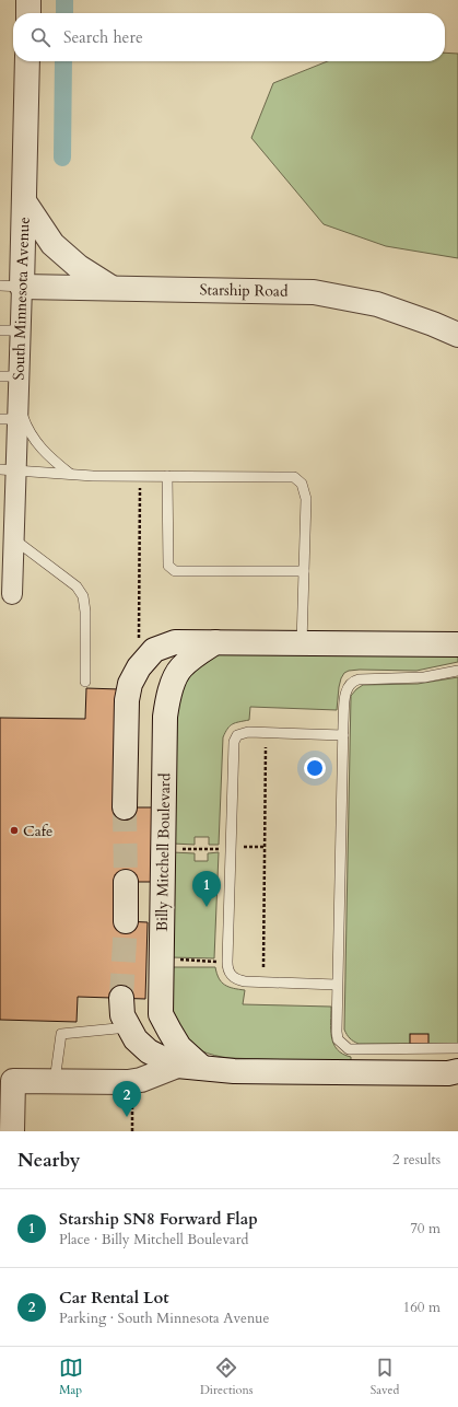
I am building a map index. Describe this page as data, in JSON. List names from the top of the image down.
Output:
{
  "streets": {
    "main road": ["Starship Road", "South Minnesota Avenue", "Billy Mitchell Boulevard"]
  },
  "crossings": [
    ["Starship Road", "South Minnesota Avenue"]
  ],
  "places": ["Cafe"],
  "page": {
    "search": "Search here",
    "pins": ["1", "2"],
    "heading": ["Nearby", "2 results"],
    "list": [
      {
        "mark": "1",
        "name": "Starship SN8 Forward Flap",
        "note": "Place · Billy Mitchell Boulevard",
        "value": "70 m"
      },
      {
        "mark": "2",
        "name": "Car Rental Lot",
        "note": "Parking · South Minnesota Avenue",
        "value": "160 m"
      }
    ],
    "nav": ["Map", "Directions", "Saved"]
  }
}
